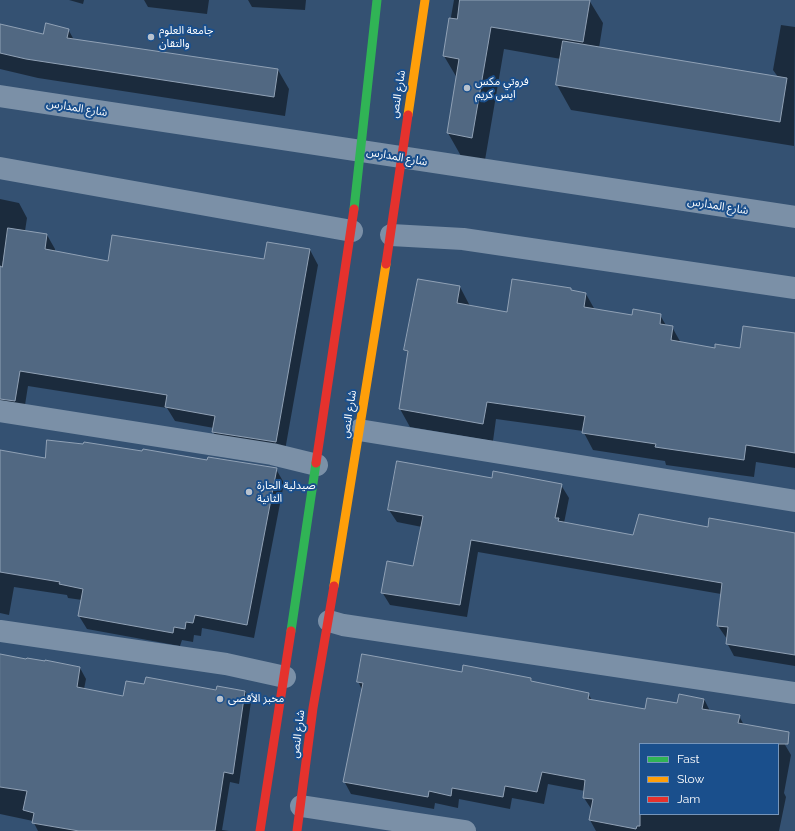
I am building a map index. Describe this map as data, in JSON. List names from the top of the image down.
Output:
{
  "streets": {
    "main road": ["شارع النص"],
    "street": ["شارع المدارس"]
  },
  "crossings": [
    ["شارع النص", "شارع المدارس"]
  ],
  "places": [
    "جامعة العلوم والتقان",
    "فروتي مكس ايس كريم",
    "صيدلية الحارة الثانية",
    "مخبز الأقصى"
  ],
  "legend": ["Fast", "Slow", "Jam"]
}
